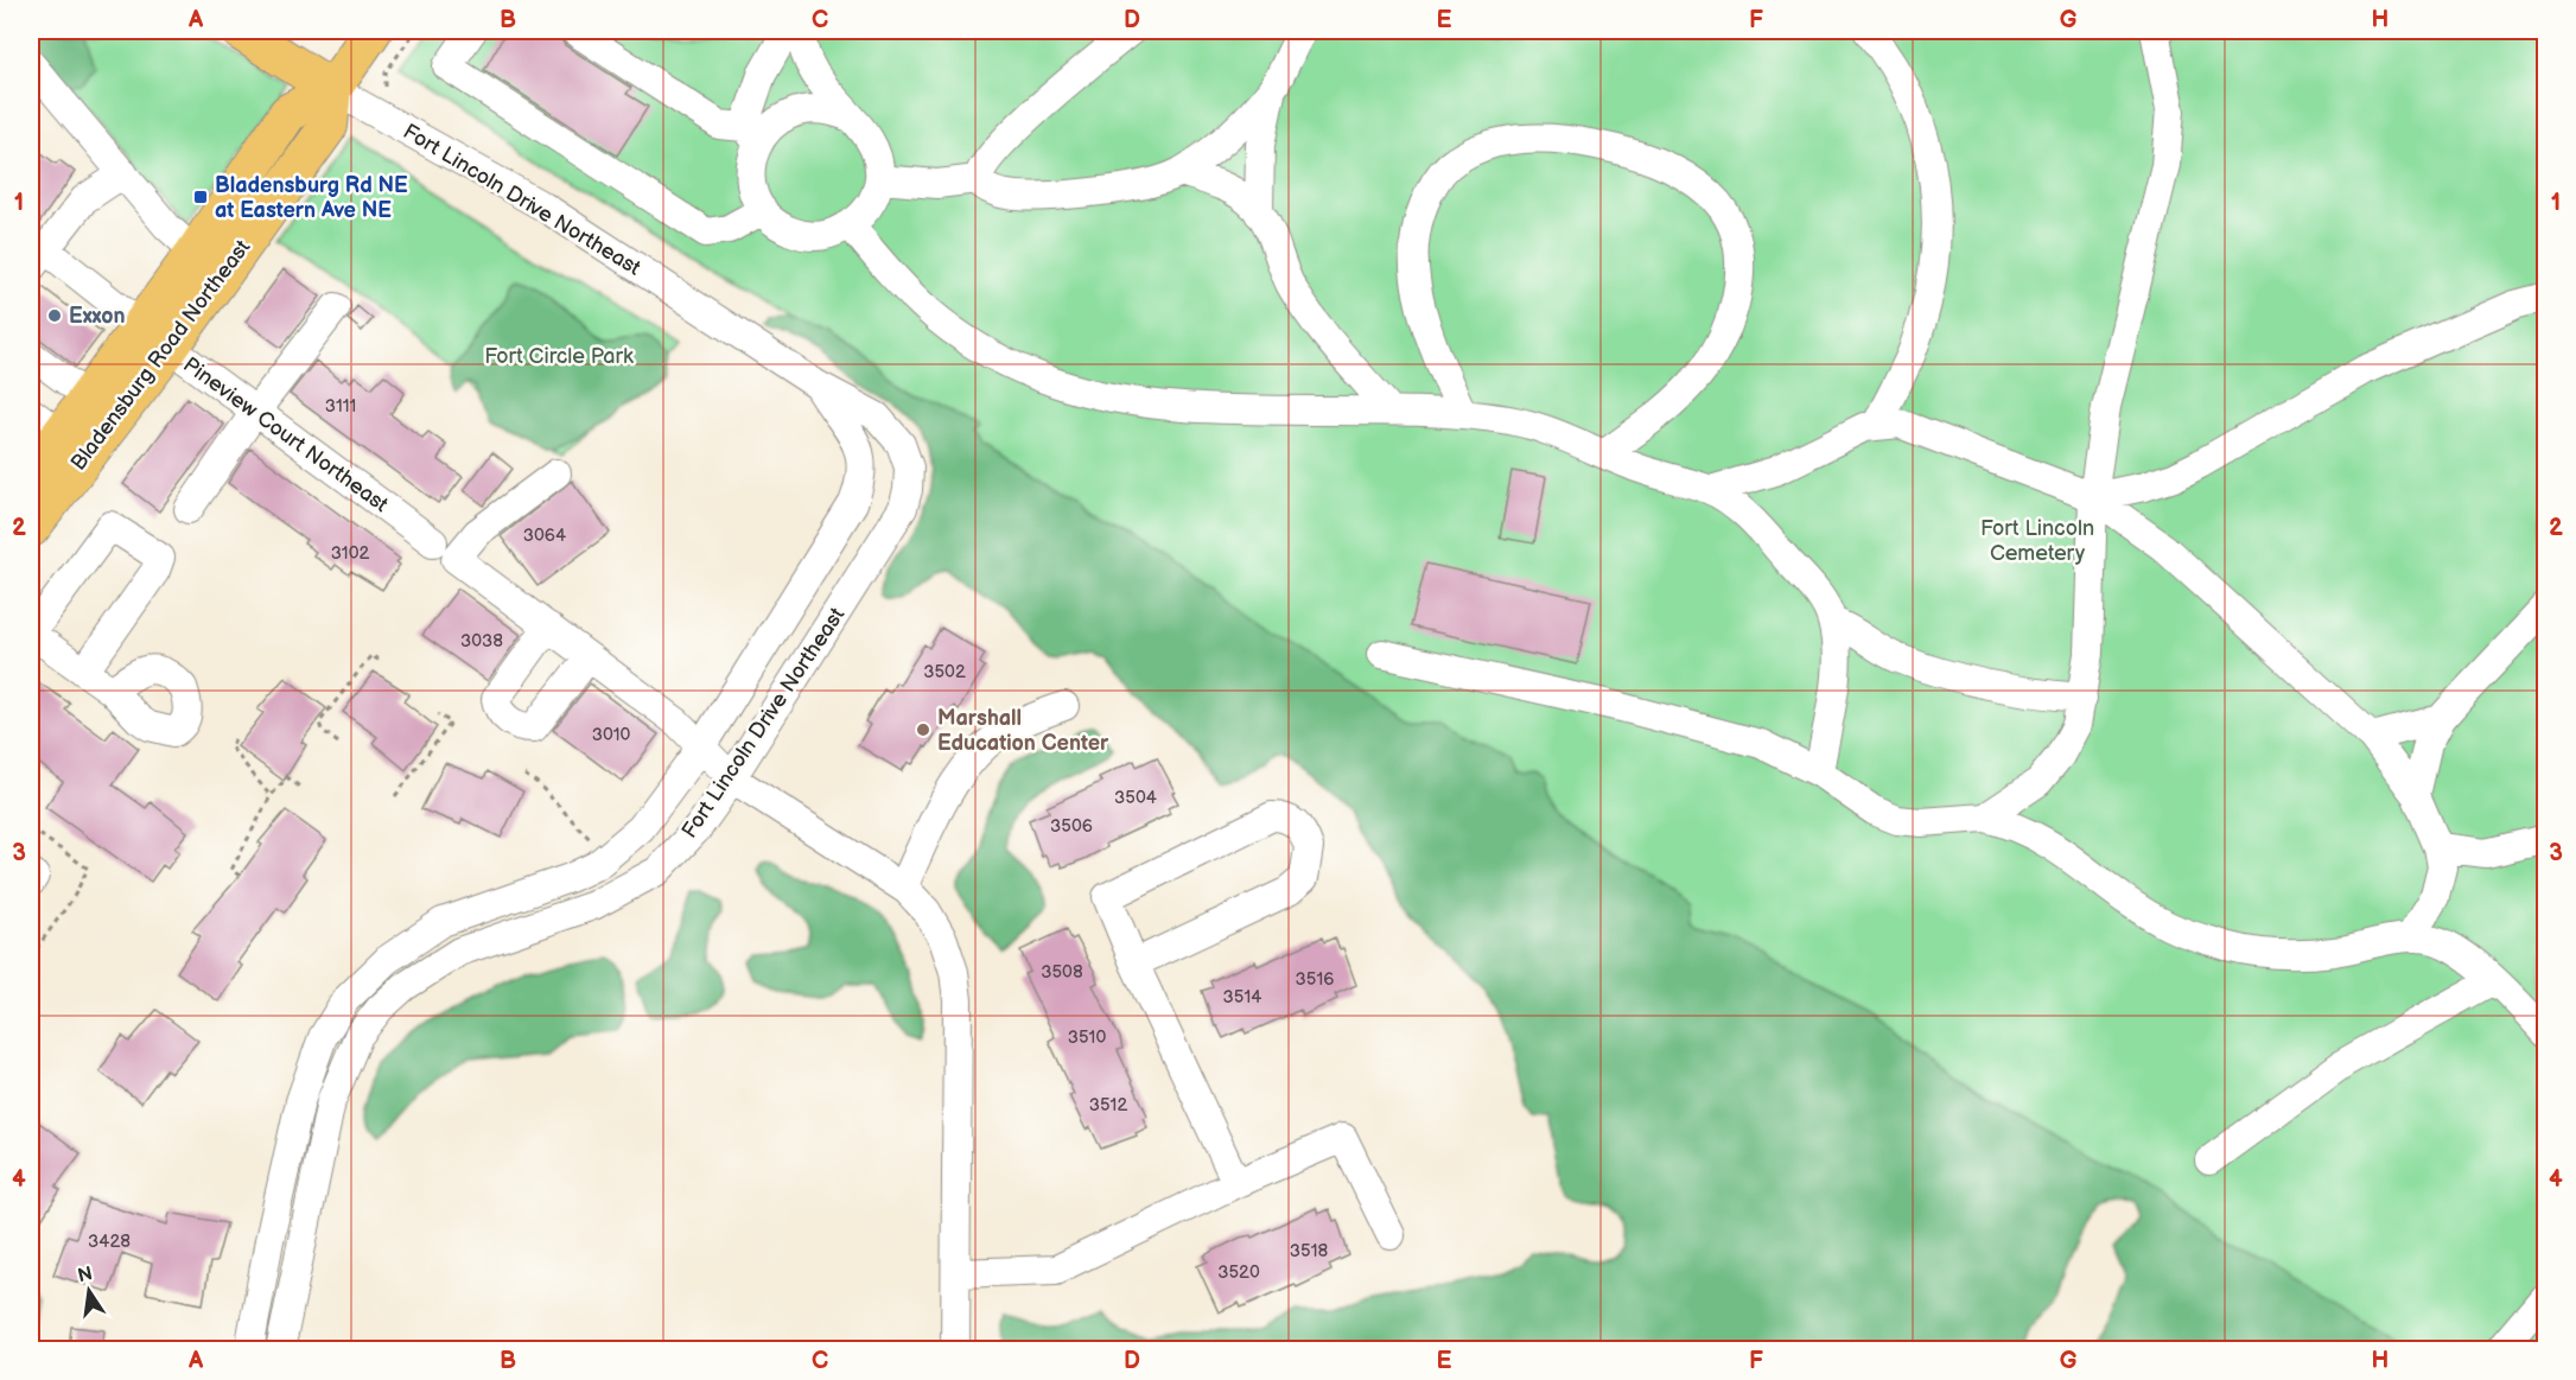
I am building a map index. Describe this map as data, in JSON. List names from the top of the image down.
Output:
{
  "streets": {
    "main road": ["Bladensburg Road Northeast"],
    "street": ["Fort Lincoln Drive Northeast", "Pineview Court Northeast"]
  },
  "crossings": [
    ["Fort Lincoln Drive Northeast", "Bladensburg Road Northeast"],
    ["Bladensburg Road Northeast", "Pineview Court Northeast"]
  ],
  "parks": ["Fort Circle Park", "Fort Lincoln Cemetery"],
  "places": {
    "transit": ["Bladensburg Rd NE at Eastern Ave NE"],
    "other": ["Exxon", "Marshall Education Center"]
  },
  "house_numbers": [
    "3111",
    "3064",
    "3102",
    "3038",
    "3502",
    "3010",
    "3504",
    "3506",
    "3508",
    "3516",
    "3514",
    "3510",
    "3512",
    "3428",
    "3518",
    "3520"
  ],
  "north": "top",
  "grid": {
    "columns": [
      "A",
      "B",
      "C",
      "D",
      "E",
      "F",
      "G",
      "H"
    ],
    "rows": [
      "1",
      "2",
      "3",
      "4"
    ]
  }
}
